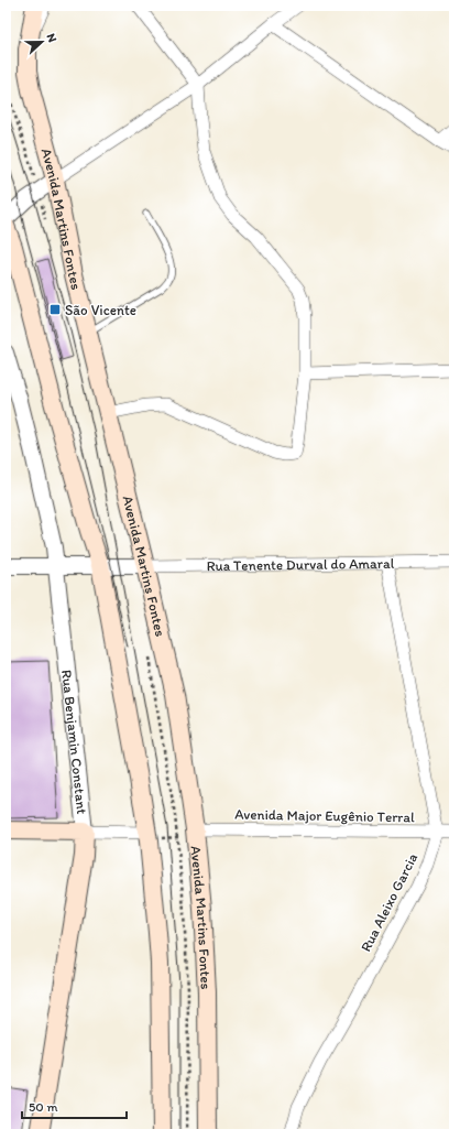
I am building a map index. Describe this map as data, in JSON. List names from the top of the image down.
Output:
{
  "streets": {
    "main road": ["Avenida Martins Fontes", "Rua Benjamin Constant"],
    "street": ["Rua Tenente Durval do Amaral", "Avenida Major Eugênio Terral", "Rua Aleixo Garcia"]
  },
  "crossings": [
    ["Avenida Martins Fontes", "Rua Tenente Durval do Amaral"],
    ["Avenida Martins Fontes", "Avenida Major Eugênio Terral"],
    ["Rua Tenente Durval do Amaral", "Rua Aleixo Garcia"],
    ["Avenida Major Eugênio Terral", "Rua Aleixo Garcia"]
  ],
  "places": {
    "transit": ["São Vicente"]
  },
  "scale_bar": "50 m",
  "north": "right"
}
